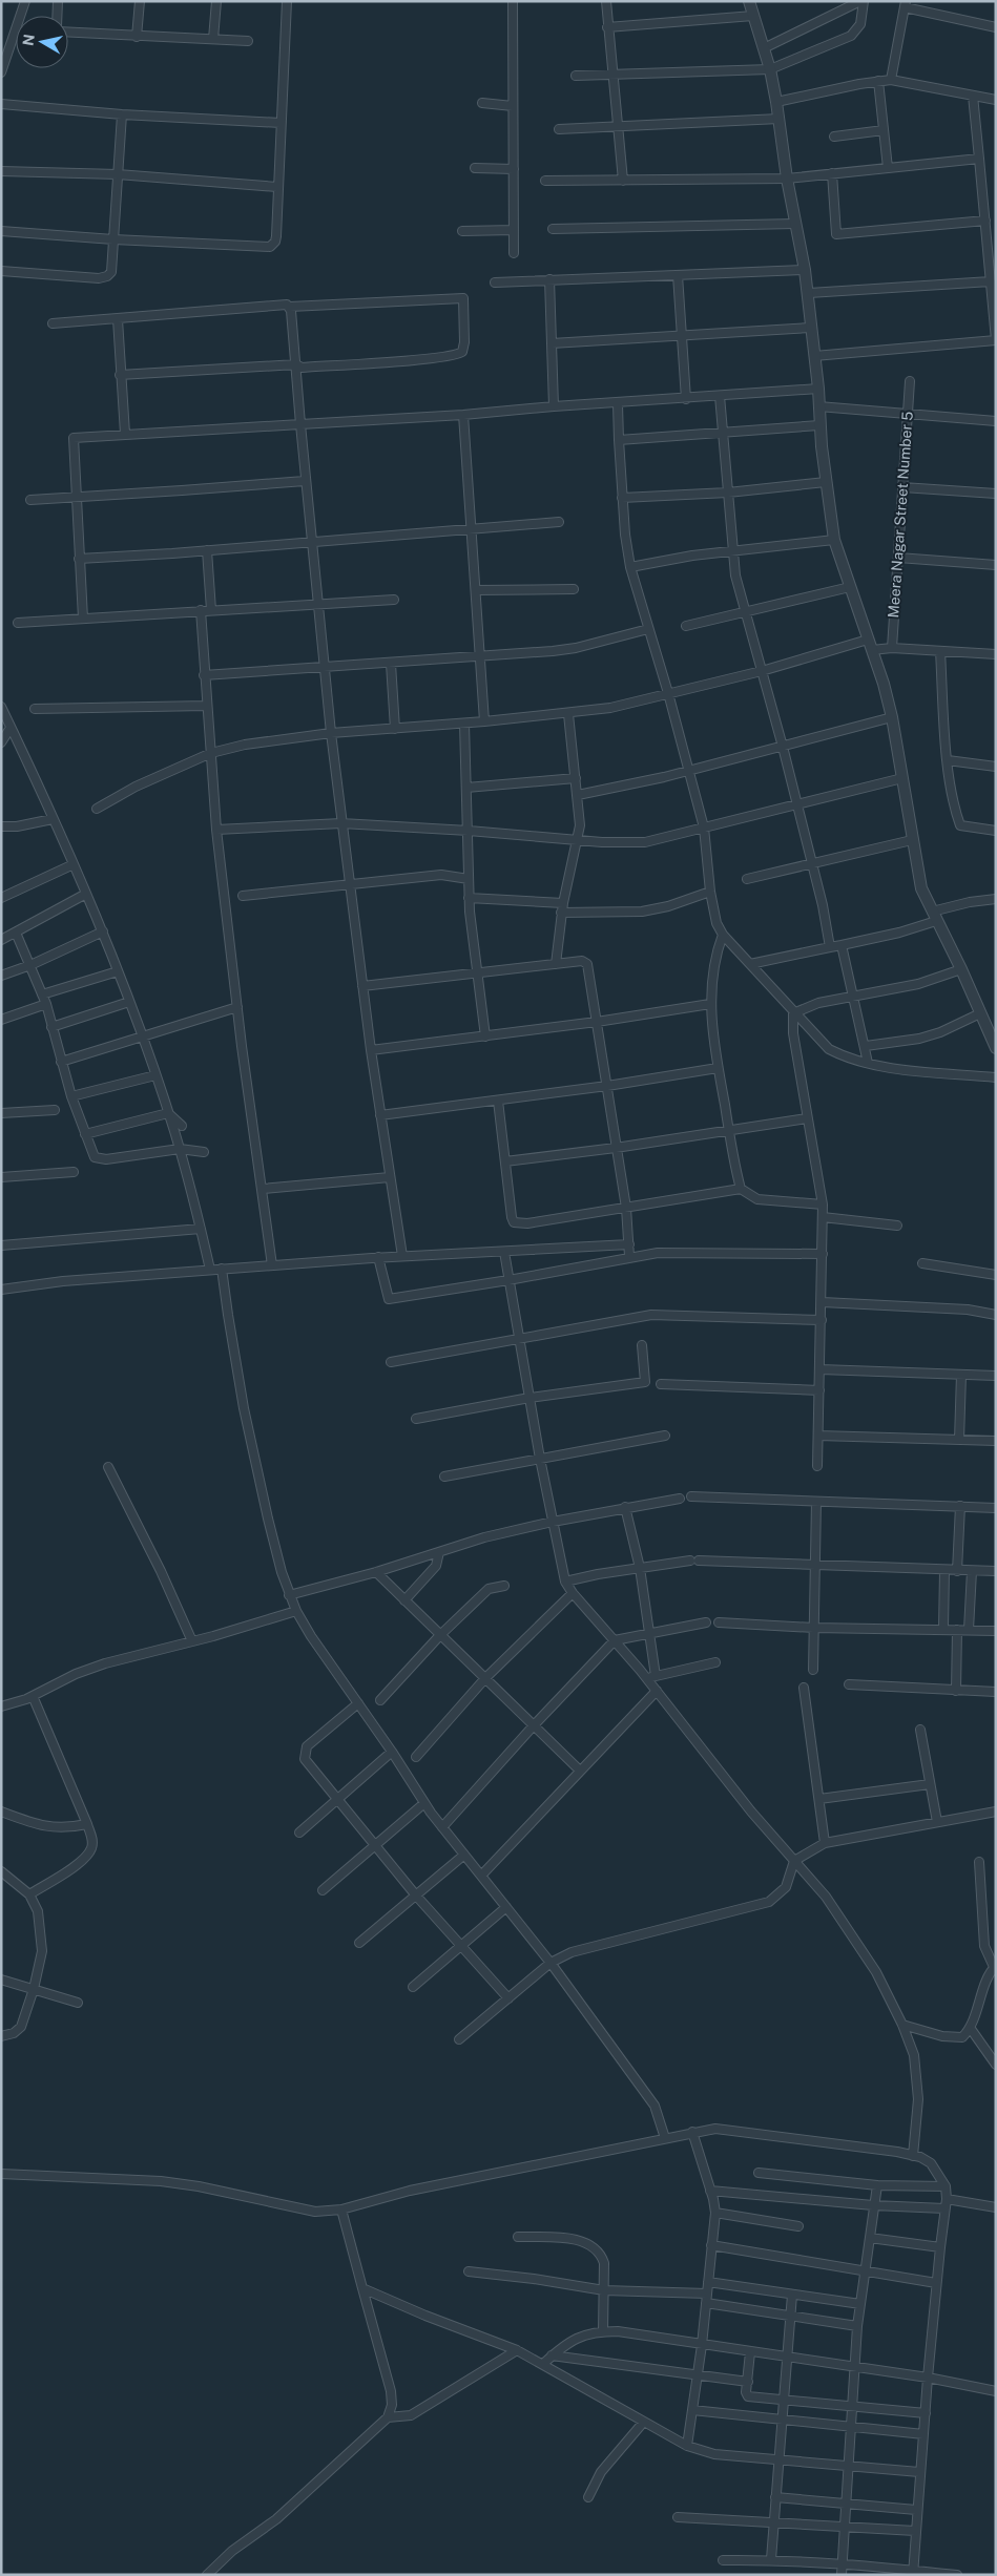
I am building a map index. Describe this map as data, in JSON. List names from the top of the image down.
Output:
{
  "streets": {
    "street": ["Meera Nagar Street Number 5"]
  },
  "north": "left"
}
